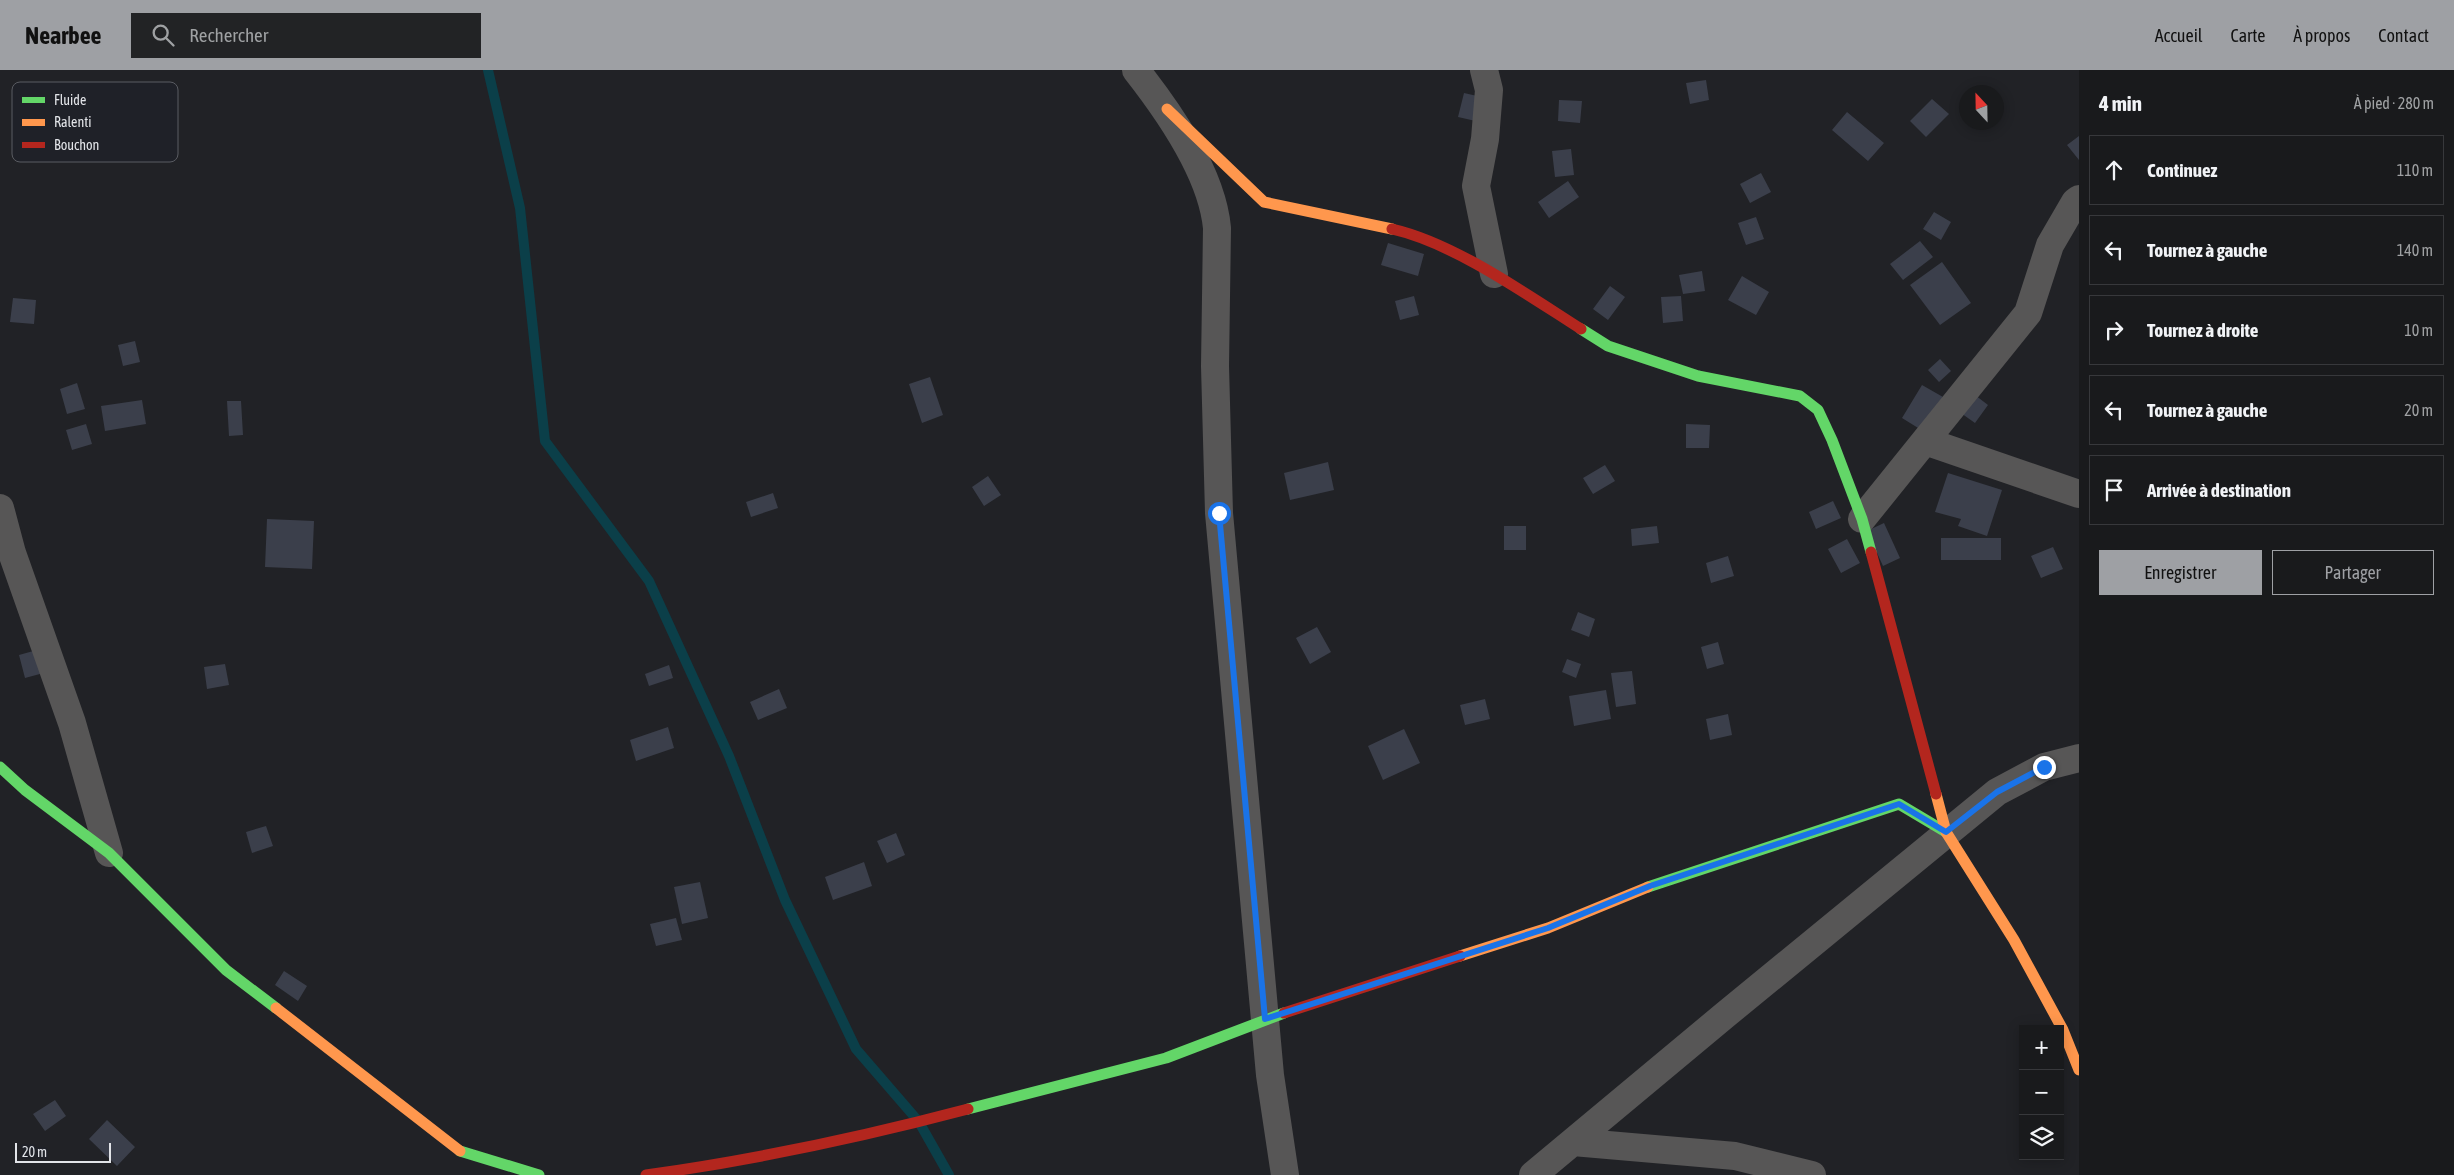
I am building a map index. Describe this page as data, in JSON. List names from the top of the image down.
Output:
{
  "legend": ["Fluide", "Ralenti", "Bouchon"],
  "scale_bar": "20 m",
  "north": "top",
  "page": {
    "header": "Nearbee",
    "search": "Rechercher",
    "nav": [
      "Accueil",
      "Carte",
      "À propos",
      "Contact"
    ],
    "heading": ["4 min", "À pied · 280 m"],
    "list": [
      ["Continuez", "110 m"],
      ["Tournez à gauche", "140 m"],
      ["Tournez à droite", "10 m"],
      ["Tournez à gauche", "20 m"],
      "Arrivée à destination"
    ],
    "buttons": ["Enregistrer", "Partager"],
    "map_buttons": ["+", "−"],
    "scale": "20 m"
  }
}
